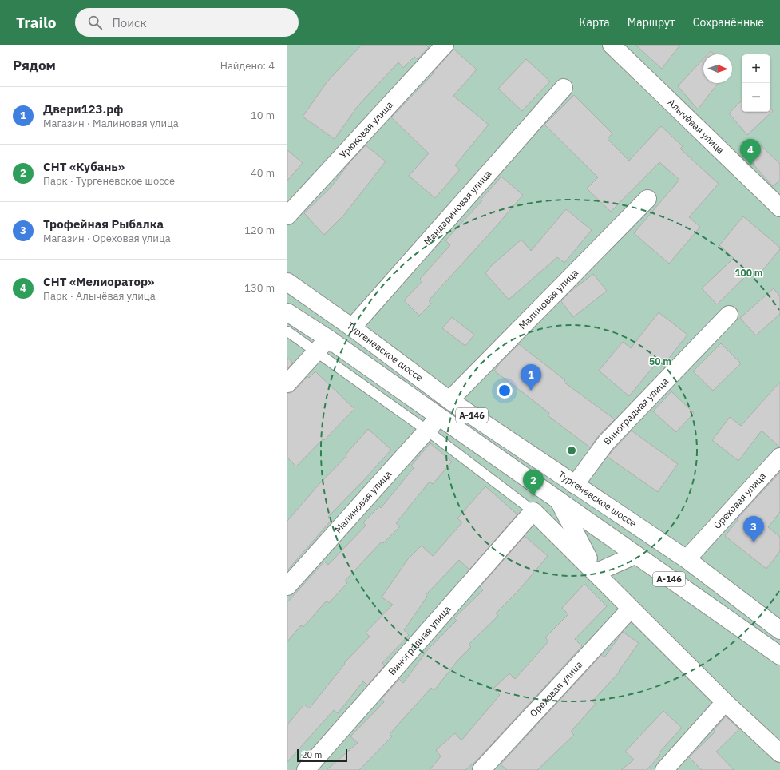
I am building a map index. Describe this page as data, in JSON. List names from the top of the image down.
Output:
{
  "streets": {
    "main road": [
      "Алычёвая улица",
      "Урюковая улица",
      "Мандариновая улица",
      "Малиновая улица",
      "Тургеневское шоссе",
      "Виноградная улица",
      "А-146",
      "Ореховая улица"
    ]
  },
  "crossings": [
    ["Мандариновая улица", "Тургеневское шоссе"],
    ["Малиновая улица", "Тургеневское шоссе"],
    ["Тургеневское шоссе", "Виноградная улица"],
    ["Тургеневское шоссе", "Ореховая улица"]
  ],
  "scale_bar": "20 m",
  "north": "right",
  "page": {
    "header": "Trailo",
    "search": "Поиск",
    "nav": ["Карта", "Маршрут", "Сохранённые"],
    "heading": ["Рядом", "Найдено: 4"],
    "map_buttons": ["+", "−"],
    "list": [
      {
        "mark": "1",
        "name": "Двери123.рф",
        "note": "Магазин · Малиновая улица",
        "value": "10 m"
      },
      {
        "mark": "2",
        "name": "СНТ «Кубань»",
        "note": "Парк · Тургеневское шоссе",
        "value": "40 m"
      },
      {
        "mark": "3",
        "name": "Трофейная Рыбалка",
        "note": "Магазин · Ореховая улица",
        "value": "120 m"
      },
      {
        "mark": "4",
        "name": "СНТ «Мелиоратор»",
        "note": "Парк · Алычёвая улица",
        "value": "130 m"
      }
    ],
    "pins": [
      "4",
      "1",
      "2",
      "3"
    ],
    "scale": "20 m"
  },
  "rings": ["100 m", "50 m"]
}
